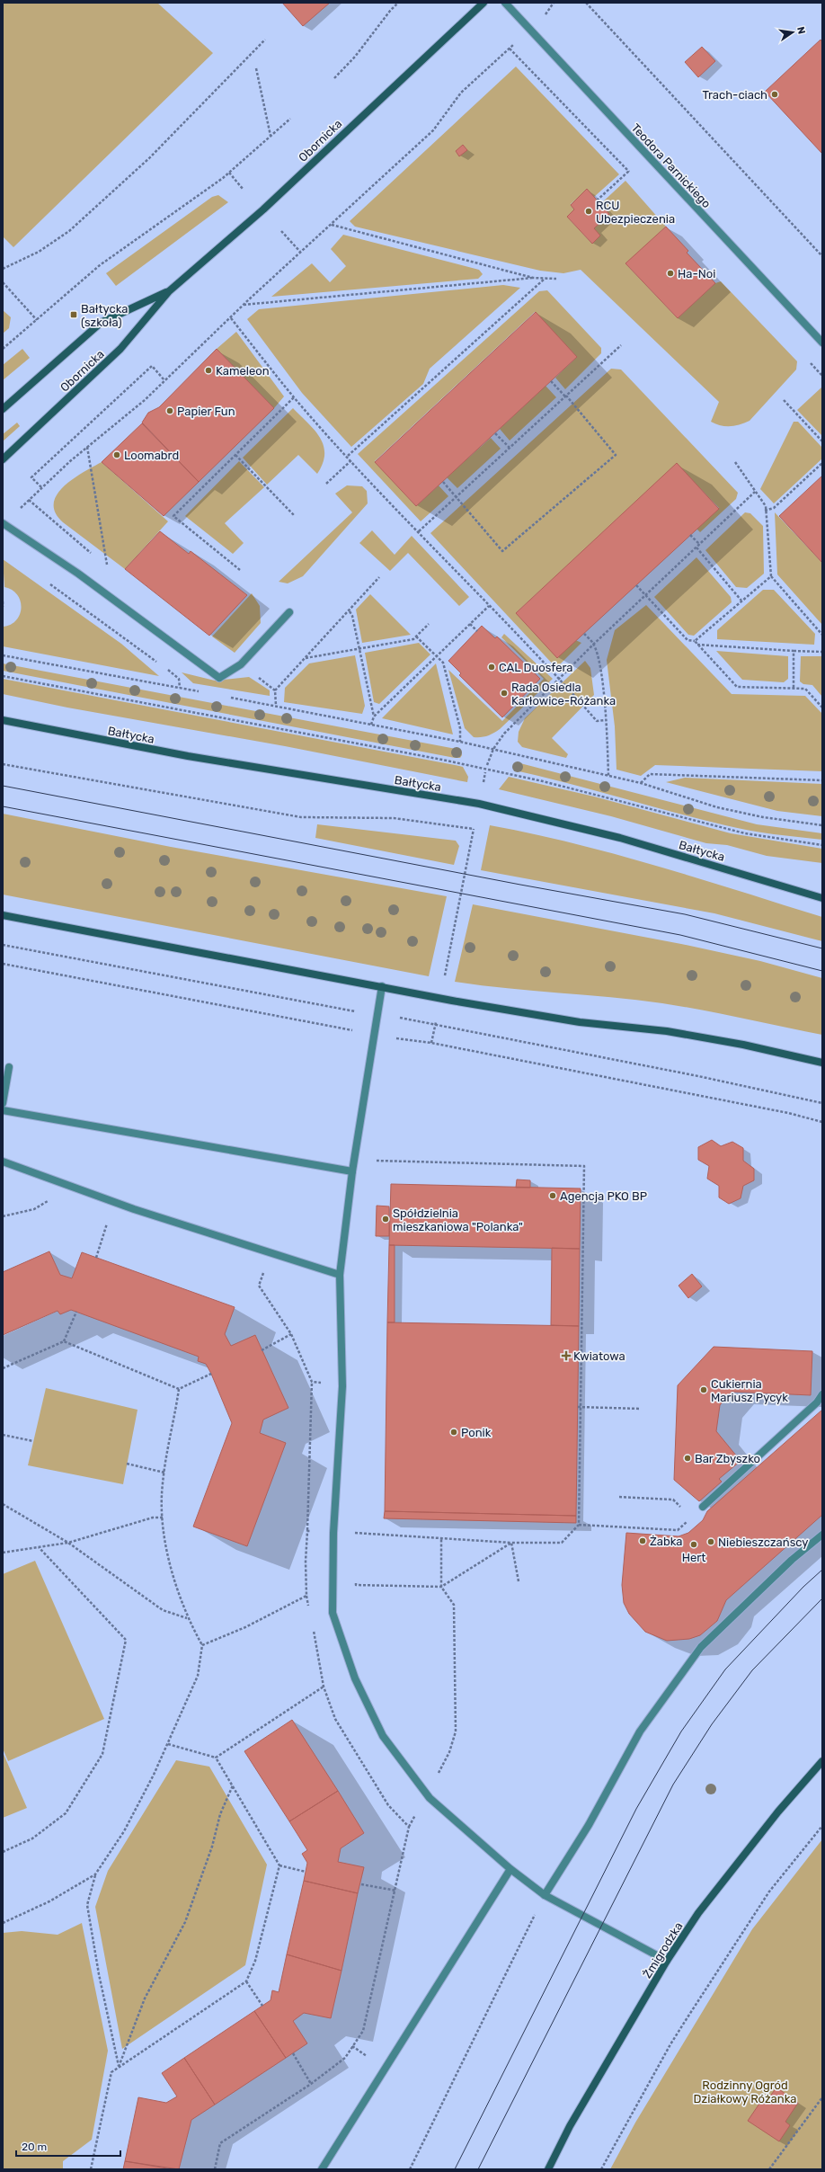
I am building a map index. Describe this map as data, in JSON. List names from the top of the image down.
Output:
{
  "streets": {
    "main road": ["Obornicka", "Bałtycka", "Żmigrodzka"],
    "street": ["Teodora Parnickiego"]
  },
  "parks": ["Rodzinny Ogród Działkowy Różanka"],
  "places": {
    "other": [
      "Trach-ciach",
      "RCU Ubezpieczenia",
      "Ha-Noi",
      "Kameleon",
      "Papier Fun",
      "Loomabrd",
      "CAL Duosfera",
      "Rada Osiedla Karłowice-Różanka",
      "Agencja PKO BP",
      "Spółdzielnia mieszkaniowa \"Polanka\"",
      "Cukiernia Mariusz Pycyk",
      "Ponik",
      "Bar Zbyszko",
      "Żabka",
      "Niebieszczańscy",
      "Hert"
    ],
    "transit": ["Bałtycka (szkoła)"],
    "health": ["Kwiatowa"]
  },
  "scale_bar": "20 m",
  "north": "right"
}
